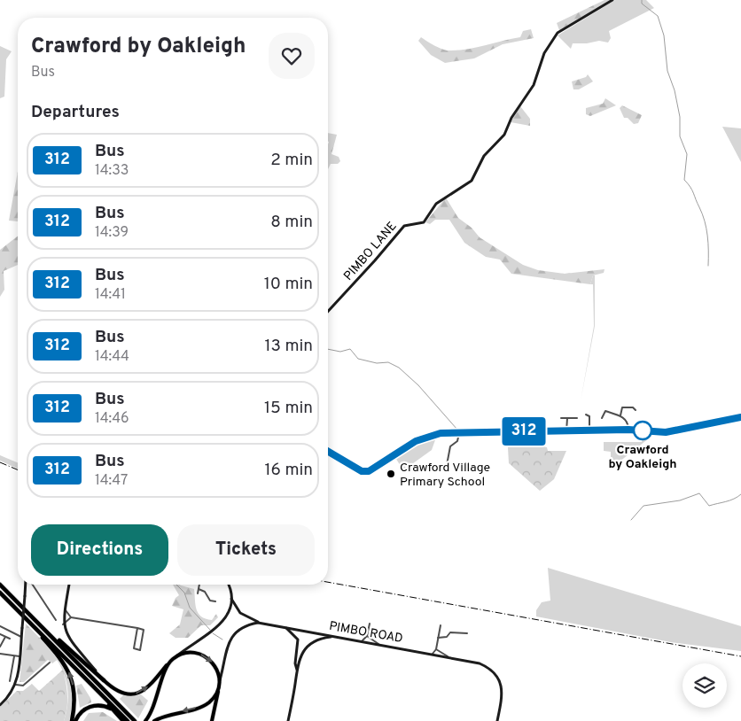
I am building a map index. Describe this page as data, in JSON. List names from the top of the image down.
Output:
{
  "streets": {
    "street": ["PIMBO LANE", "PIMBO ROAD"]
  },
  "places": ["Crawford by Oakleigh", "Crawford Village Primary School"],
  "lines": ["bus line 312"],
  "page": {
    "on_map": "312",
    "heading": [
      ["Crawford by Oakleigh", "Bus"],
      "Departures"
    ],
    "list": [
      {
        "mark": "312",
        "name": "Bus",
        "note": "14:33",
        "value": "2 min"
      },
      {
        "mark": "312",
        "name": "Bus",
        "note": "14:39",
        "value": "8 min"
      },
      {
        "mark": "312",
        "name": "Bus",
        "note": "14:41",
        "value": "10 min"
      },
      {
        "mark": "312",
        "name": "Bus",
        "note": "14:44",
        "value": "13 min"
      },
      {
        "mark": "312",
        "name": "Bus",
        "note": "14:46",
        "value": "15 min"
      },
      {
        "mark": "312",
        "name": "Bus",
        "note": "14:47",
        "value": "16 min"
      }
    ],
    "buttons": ["Directions", "Tickets"]
  }
}
